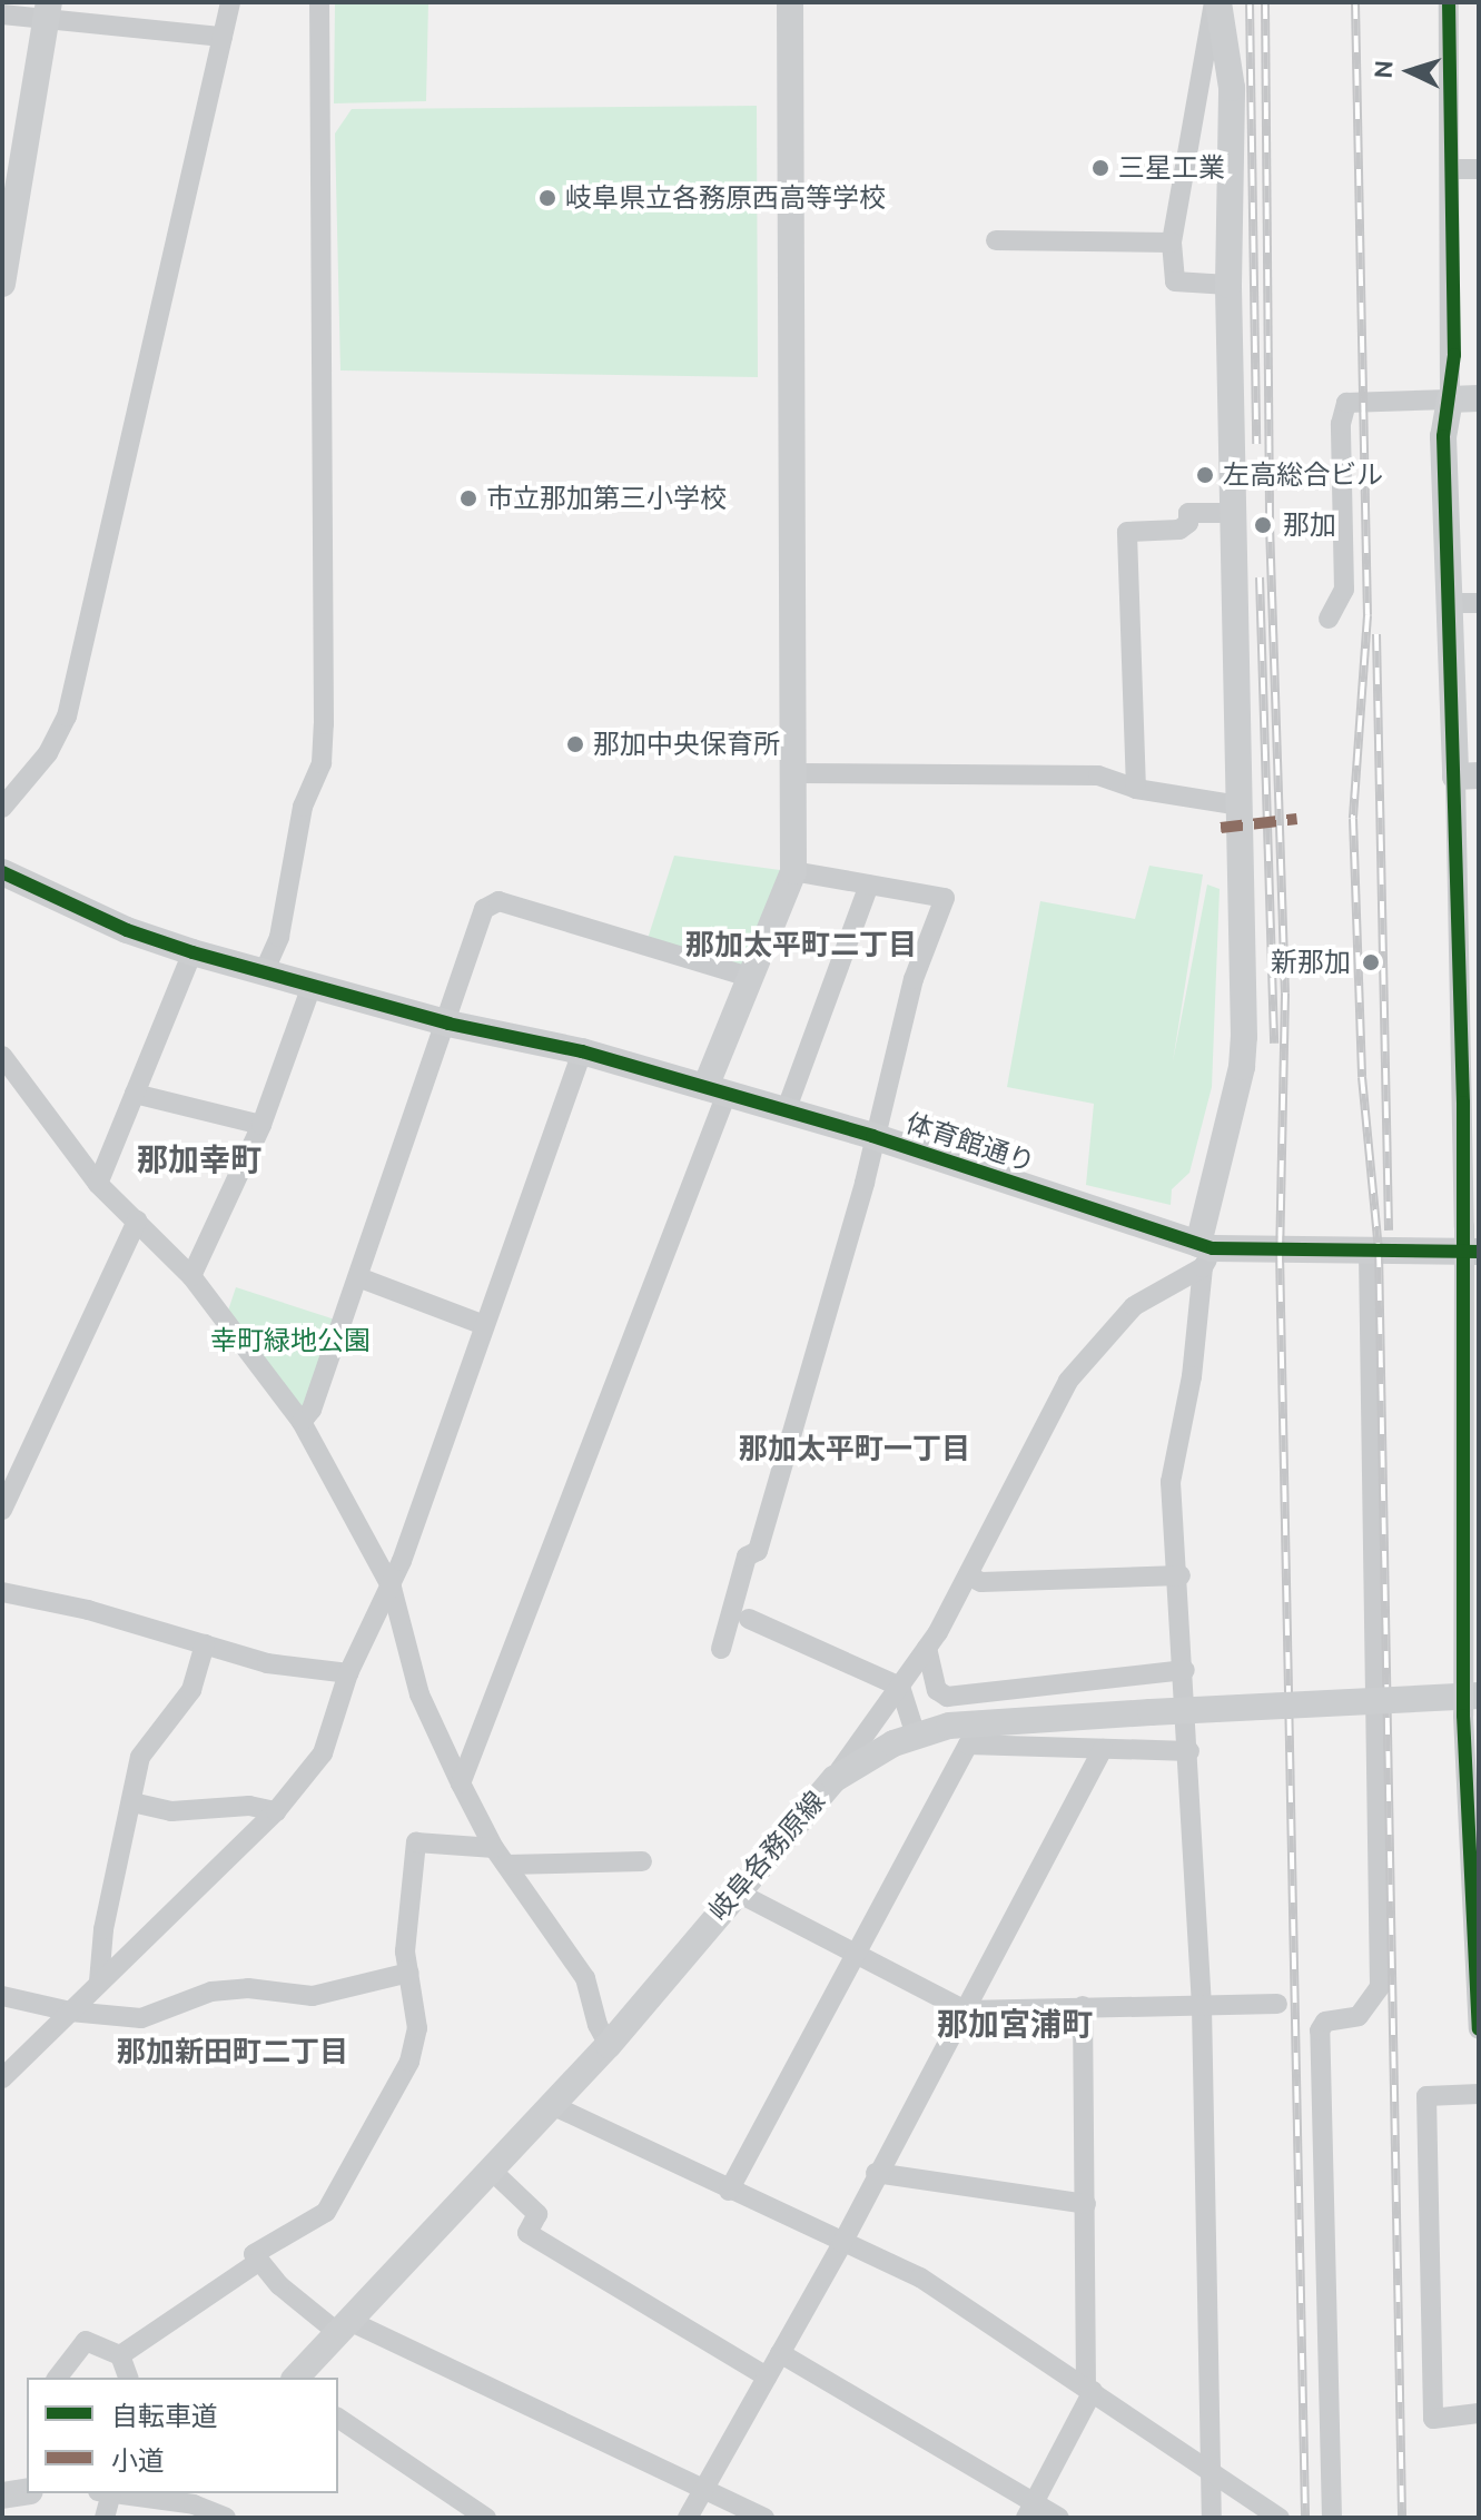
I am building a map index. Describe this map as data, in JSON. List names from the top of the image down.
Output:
{
  "streets": {
    "street": ["体育館通り", "岐阜各務原線"]
  },
  "districts": [
    "那加太平町二丁目",
    "那加幸町",
    "那加太平町一丁目",
    "那加宮浦町",
    "那加新田町二丁目"
  ],
  "parks": ["幸町緑地公園"],
  "places": [
    "三星工業",
    "岐阜県立各務原西高等学校",
    "左高総合ビル",
    "市立那加第三小学校",
    "那加",
    "那加中央保育所",
    "新那加"
  ],
  "legend": ["自転車道", "小道"],
  "north": "left"
}
